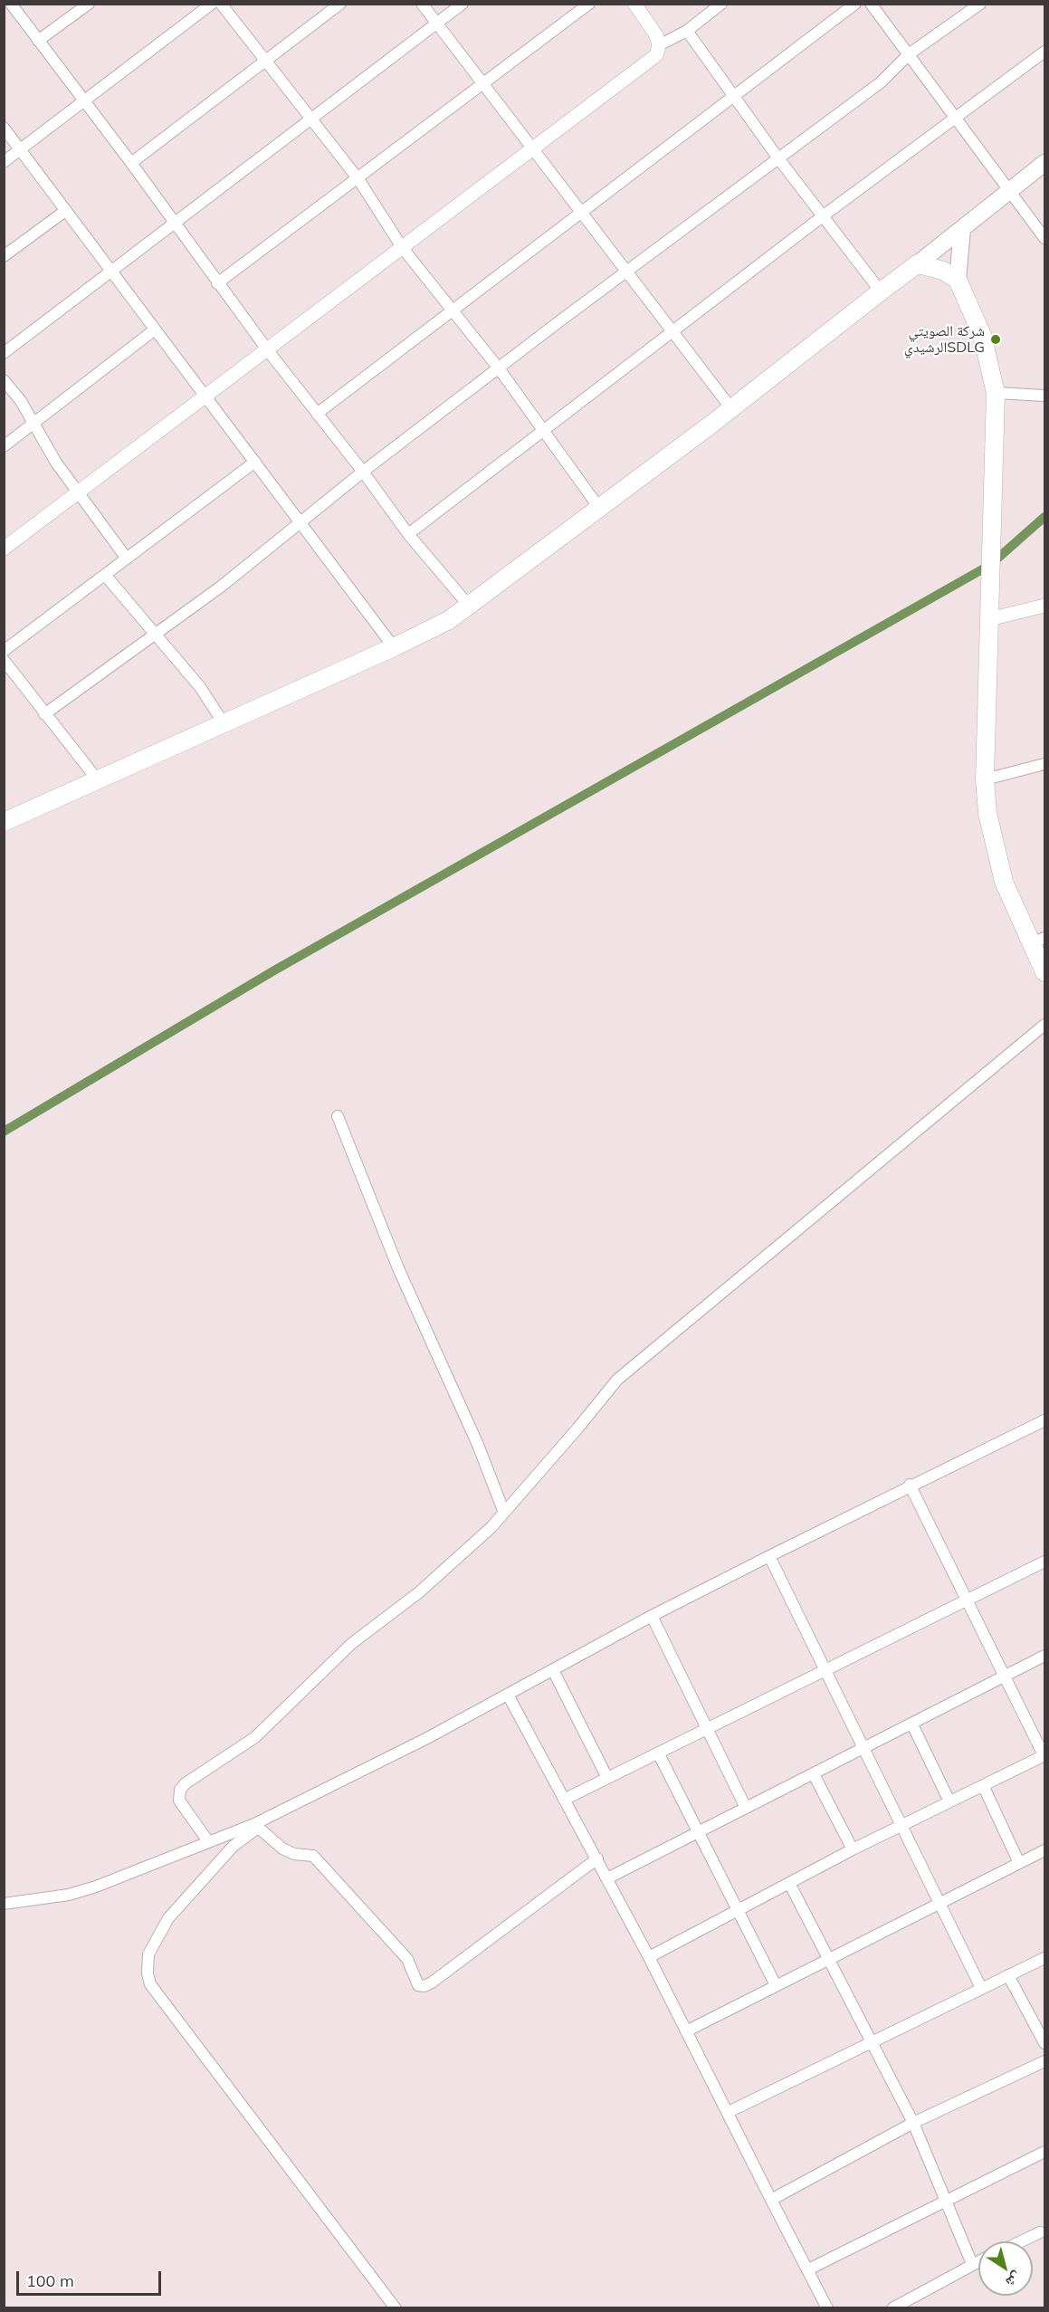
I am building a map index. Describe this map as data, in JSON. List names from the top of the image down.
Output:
{
  "places": ["شركة الصويتي الرشيديSDLG"],
  "scale_bar": "100 m",
  "north": "bottom right"
}
